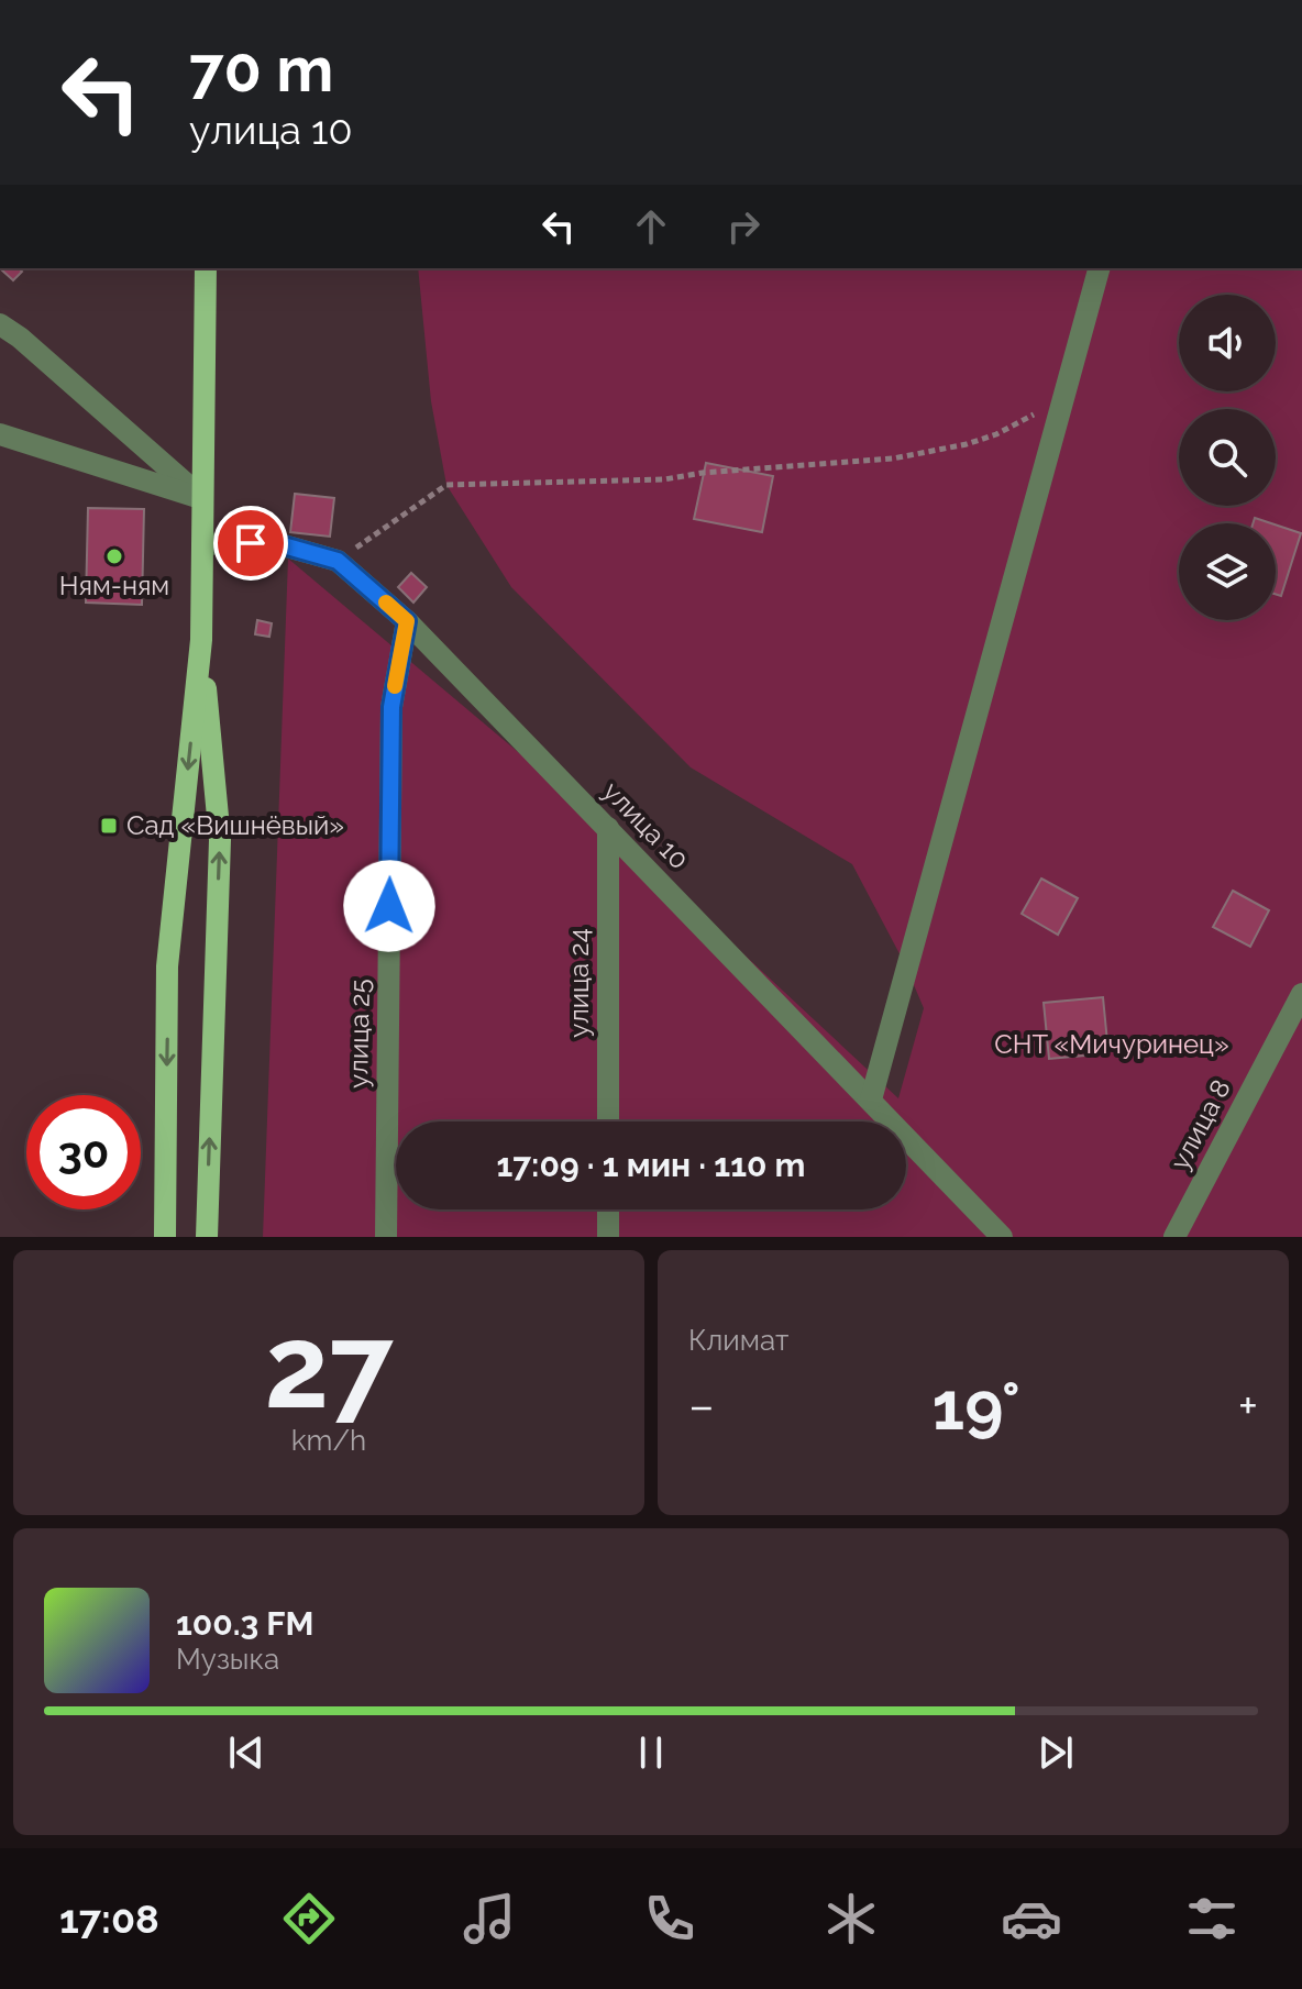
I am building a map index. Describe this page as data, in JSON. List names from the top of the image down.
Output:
{
  "streets": {
    "street": [
      "улица 10",
      "улица 24",
      "улица 25",
      "улица 8"
    ]
  },
  "crossings": [
    ["улица 10", "улица 24"],
    ["улица 10", "улица 25"]
  ],
  "parks": ["СНТ «Мичуринец»"],
  "places": {
    "other": ["Ням-ням"],
    "transit": ["Сад «Вишнёвый»"]
  },
  "page": {
    "turn": ["70 m", "улица 10"],
    "limit": "30",
    "trip": "17:09 · 1 мин · 110 m",
    "tile": [
      ["27", "km/h"],
      "Климат"
    ],
    "heat": ["−", "19°", "+"],
    "song": ["100.3 FM", "Музыка"],
    "tabs": "17:08"
  }
}
